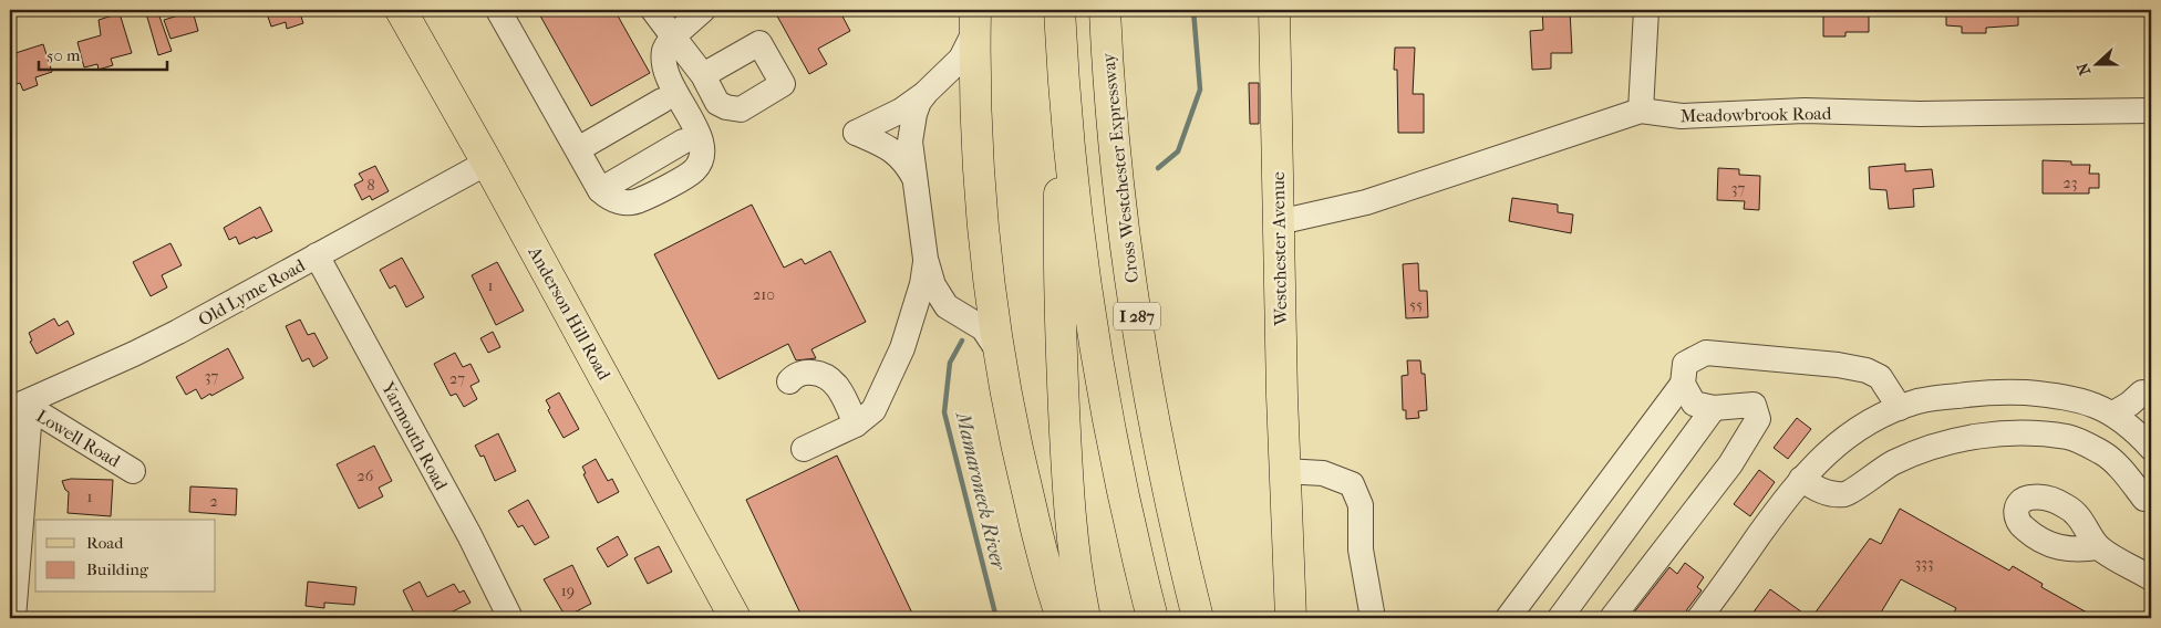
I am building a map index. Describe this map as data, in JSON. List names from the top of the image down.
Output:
{
  "streets": {
    "main road": [
      "Cross Westchester Expressway",
      "Westchester Avenue",
      "Anderson Hill Road",
      "I 287"
    ],
    "street": [
      "Meadowbrook Road",
      "Old Lyme Road",
      "Yarmouth Road",
      "Lowell Road"
    ]
  },
  "crossings": [
    ["Meadowbrook Road", "Westchester Avenue"],
    ["Old Lyme Road", "Anderson Hill Road"],
    ["Old Lyme Road", "Yarmouth Road"],
    ["Old Lyme Road", "Lowell Road"]
  ],
  "water": ["Mamaroneck River"],
  "house_numbers": [
    "23",
    "8",
    "37",
    "1",
    "210",
    "55",
    "37",
    "27",
    "26",
    "1",
    "2",
    "333",
    "19"
  ],
  "legend": ["Road", "Building"],
  "scale_bar": "50 m",
  "north": "left"
}
